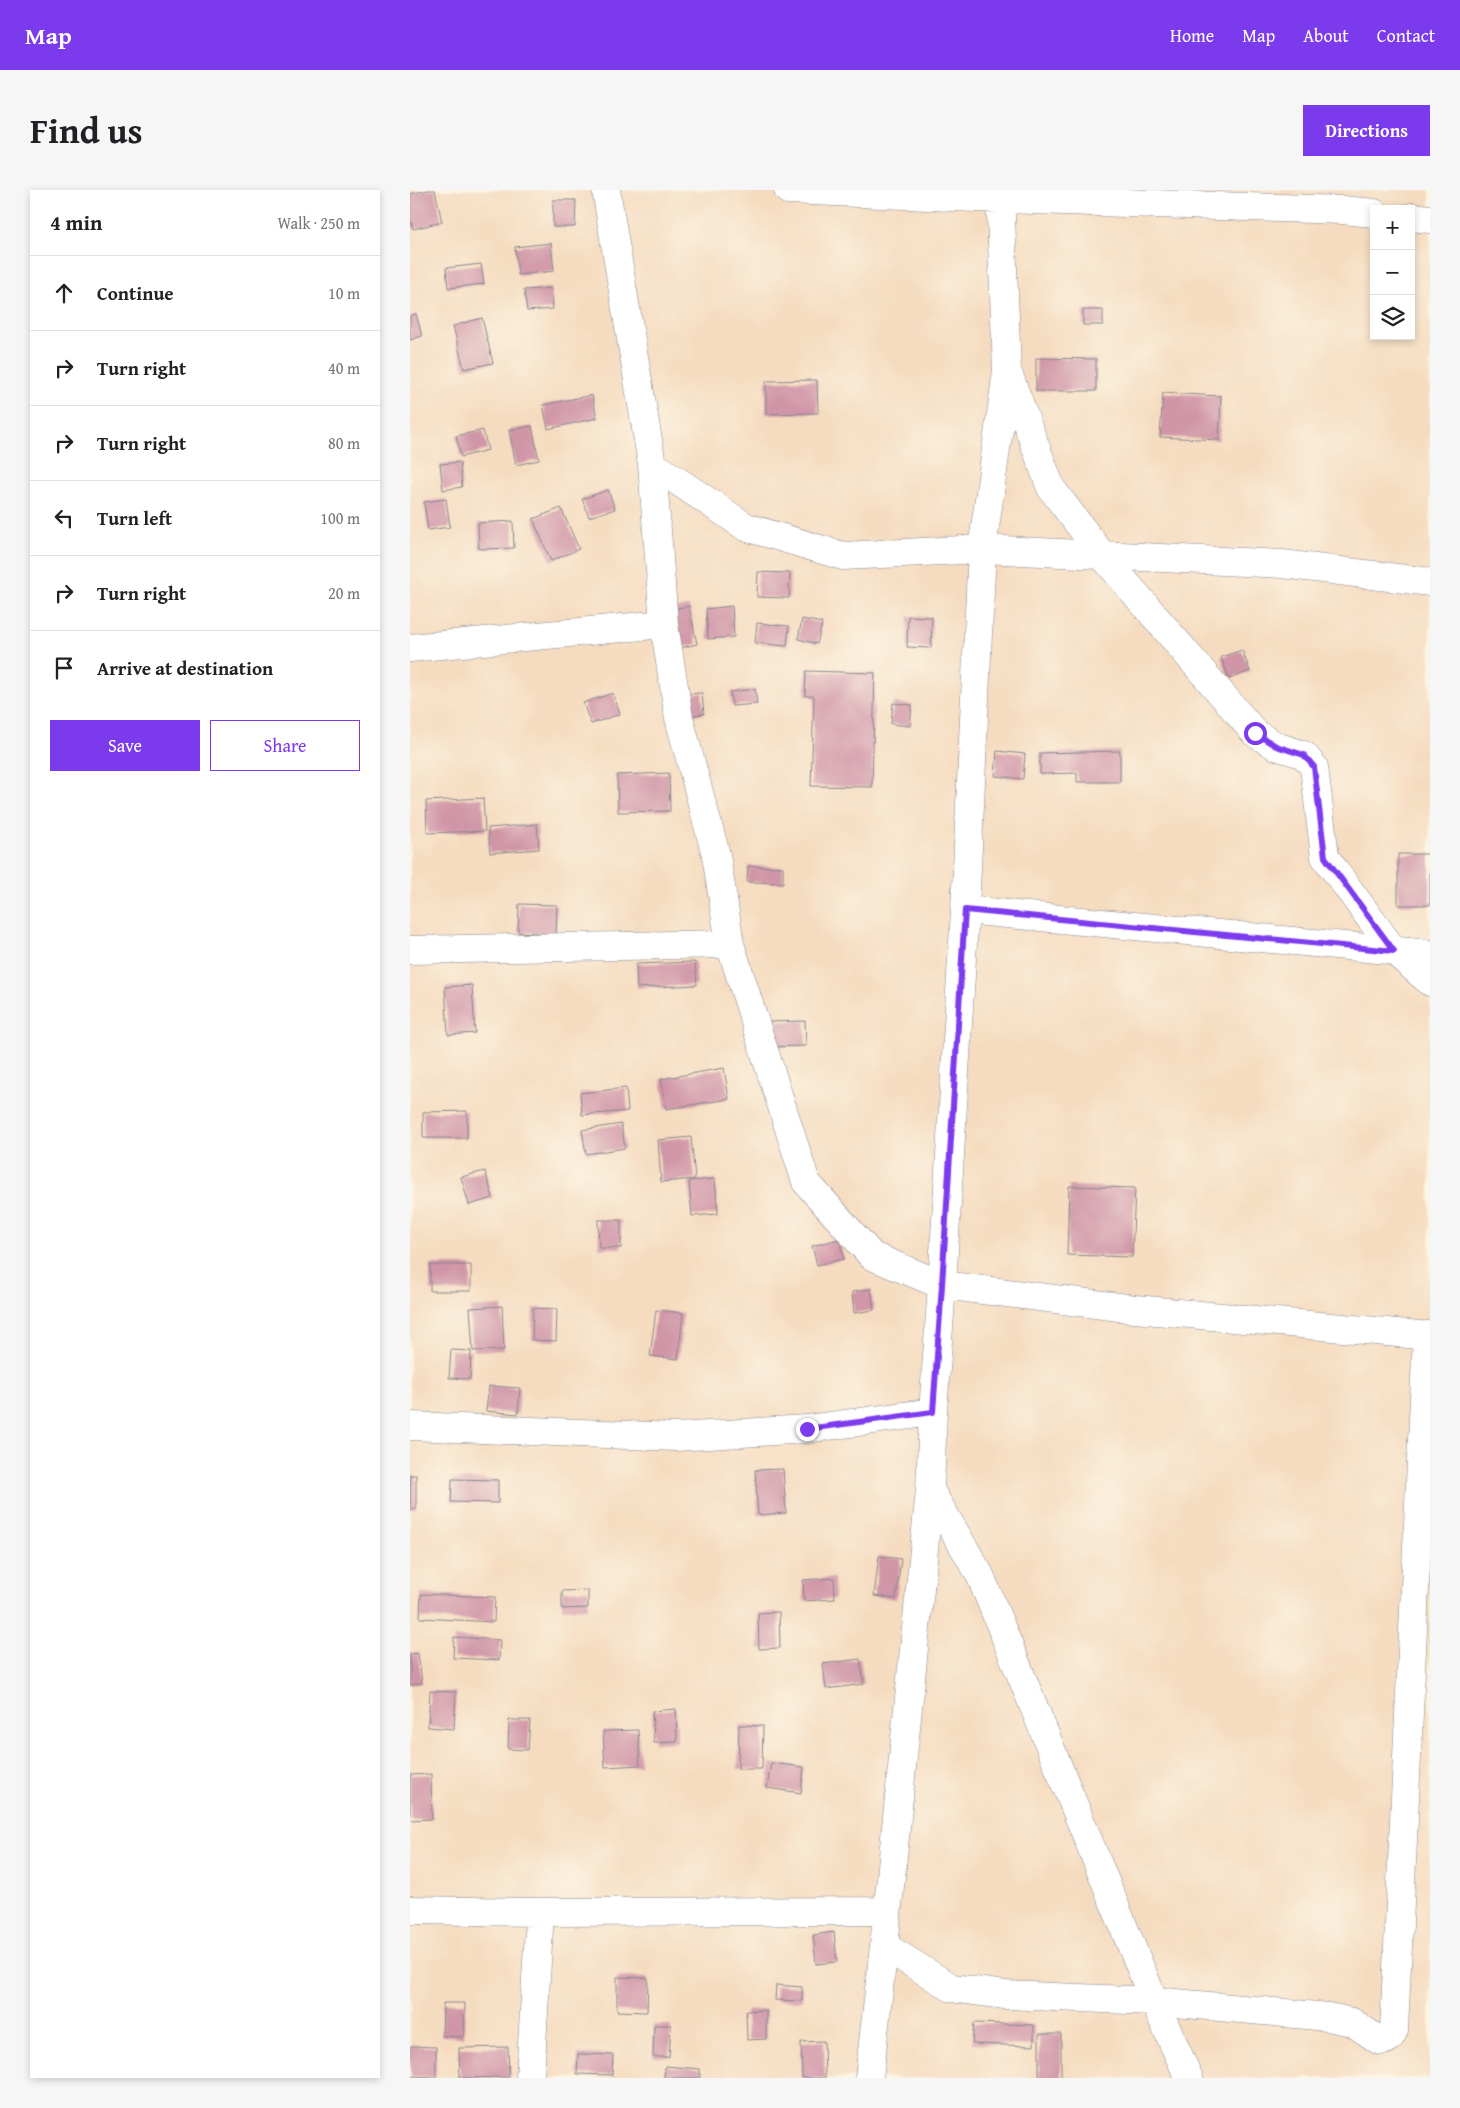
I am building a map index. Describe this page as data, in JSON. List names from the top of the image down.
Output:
{
  "page": {
    "header": "Map",
    "nav": [
      "Home",
      "Map",
      "About",
      "Contact"
    ],
    "title": "Find us",
    "buttons": [
      "Directions",
      ["Save", "Share"]
    ],
    "heading": ["4 min", "Walk · 250 m"],
    "map_buttons": ["+", "−"],
    "list": [
      ["Continue", "10 m"],
      ["Turn right", "40 m"],
      ["Turn right", "80 m"],
      ["Turn left", "100 m"],
      ["Turn right", "20 m"],
      "Arrive at destination"
    ]
  }
}
